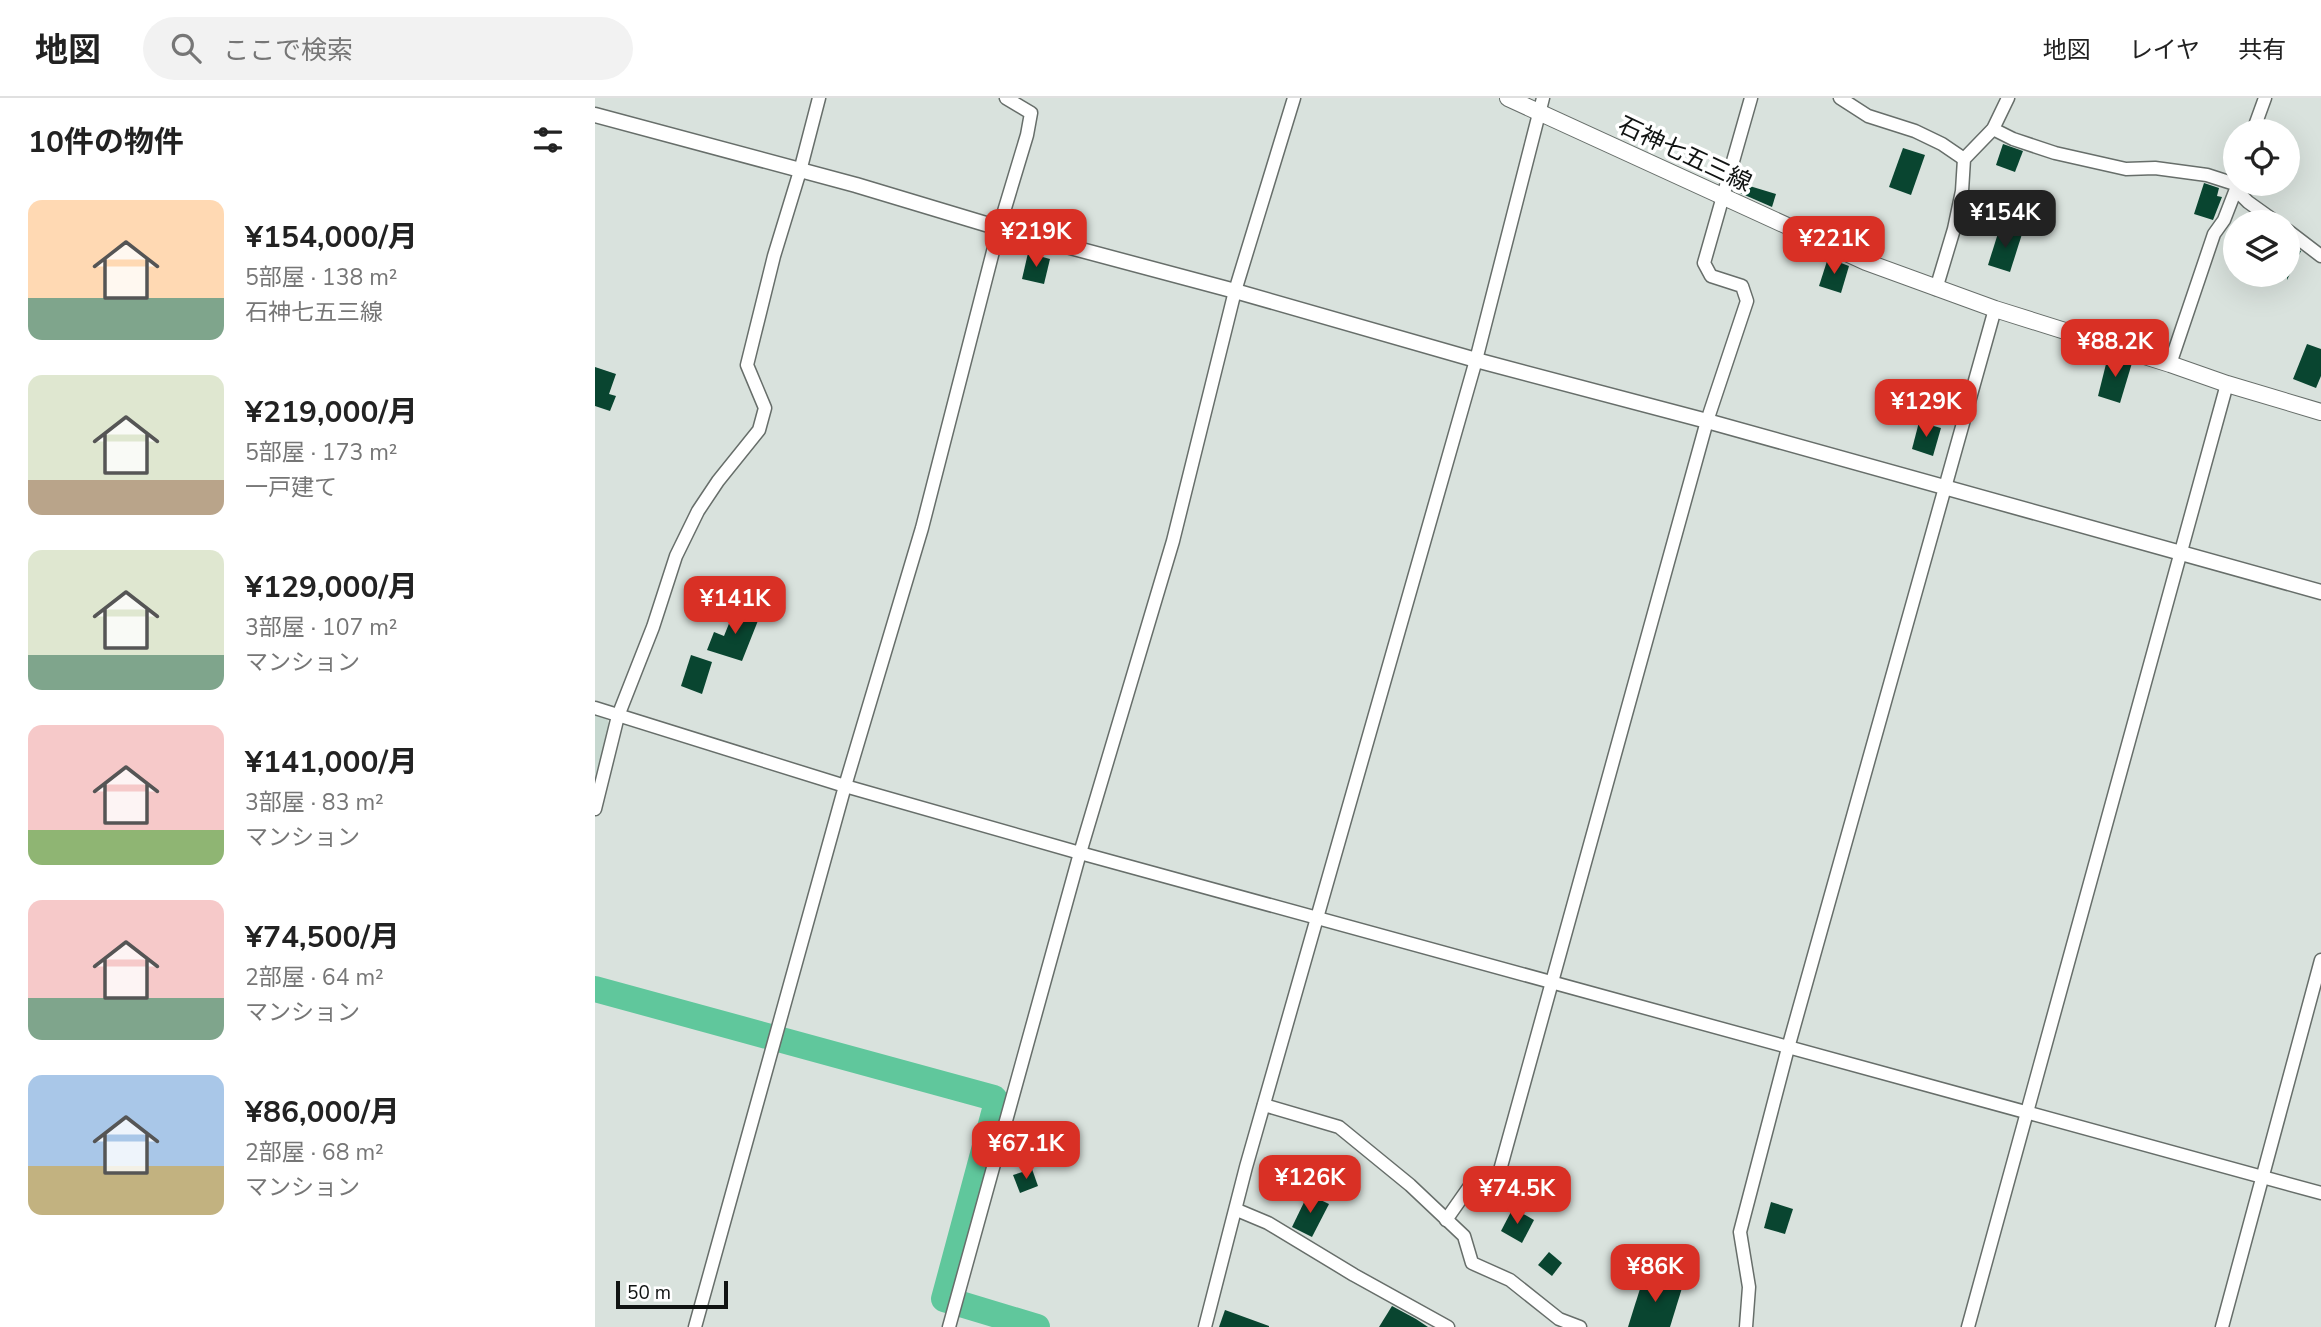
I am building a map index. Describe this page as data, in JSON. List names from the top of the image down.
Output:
{
  "streets": {
    "main road": ["石神七五三線"]
  },
  "scale_bar": "50 m",
  "page": {
    "header": "地図",
    "search": "ここで検索",
    "nav": ["地図", "レイヤ", "共有"],
    "heading": "10件の物件",
    "list": [
      {
        "name": "¥154,000/月",
        "note": "5部屋 · 138 m² · 石神七五三線"
      },
      {
        "name": "¥219,000/月",
        "note": "5部屋 · 173 m² · 一戸建て"
      },
      {
        "name": "¥129,000/月",
        "note": "3部屋 · 107 m² · マンション"
      },
      {
        "name": "¥141,000/月",
        "note": "3部屋 · 83 m² · マンション"
      },
      {
        "name": "¥74,500/月",
        "note": "2部屋 · 64 m² · マンション"
      },
      {
        "name": "¥86,000/月",
        "note": "2部屋 · 68 m² · マンション"
      }
    ],
    "price": [
      "¥154K",
      "¥219K",
      "¥221K",
      "¥88.2K",
      "¥129K",
      "¥141K",
      "¥67.1K",
      "¥126K",
      "¥74.5K",
      "¥86K"
    ],
    "scale": "50 m"
  }
}
